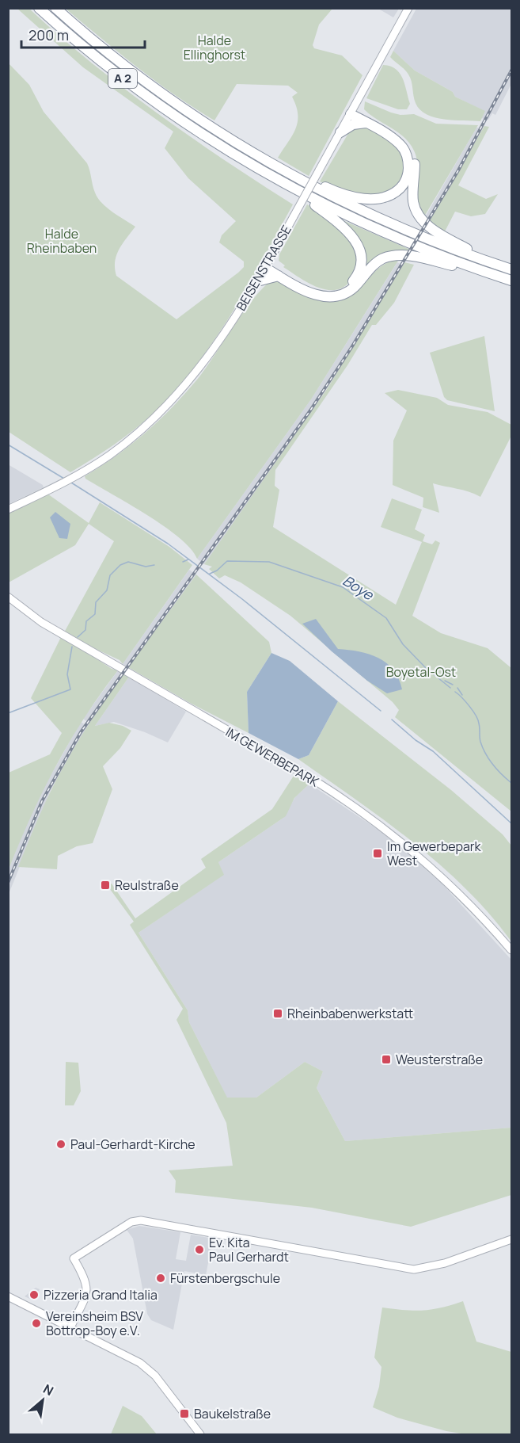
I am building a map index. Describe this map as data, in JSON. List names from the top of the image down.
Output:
{
  "streets": {
    "highway": ["A 2"],
    "street": ["BEISENSTRASSE", "IM GEWERBEPARK"]
  },
  "water": ["Boye"],
  "parks": ["Halde Ellinghorst", "Halde Rheinbaben", "Boyetal-Ost"],
  "places": {
    "transit": [
      "Im Gewerbepark West",
      "Reulstraße",
      "Rheinbabenwerkstatt",
      "Weusterstraße",
      "Baukelstraße"
    ],
    "other": [
      "Paul-Gerhardt-Kirche",
      "Ev. Kita Paul Gerhardt",
      "Fürstenbergschule",
      "Pizzeria Grand Italia",
      "Vereinsheim BSV Bottrop-Boy e.V."
    ]
  },
  "scale_bar": "200 m",
  "north": "top right"
}
